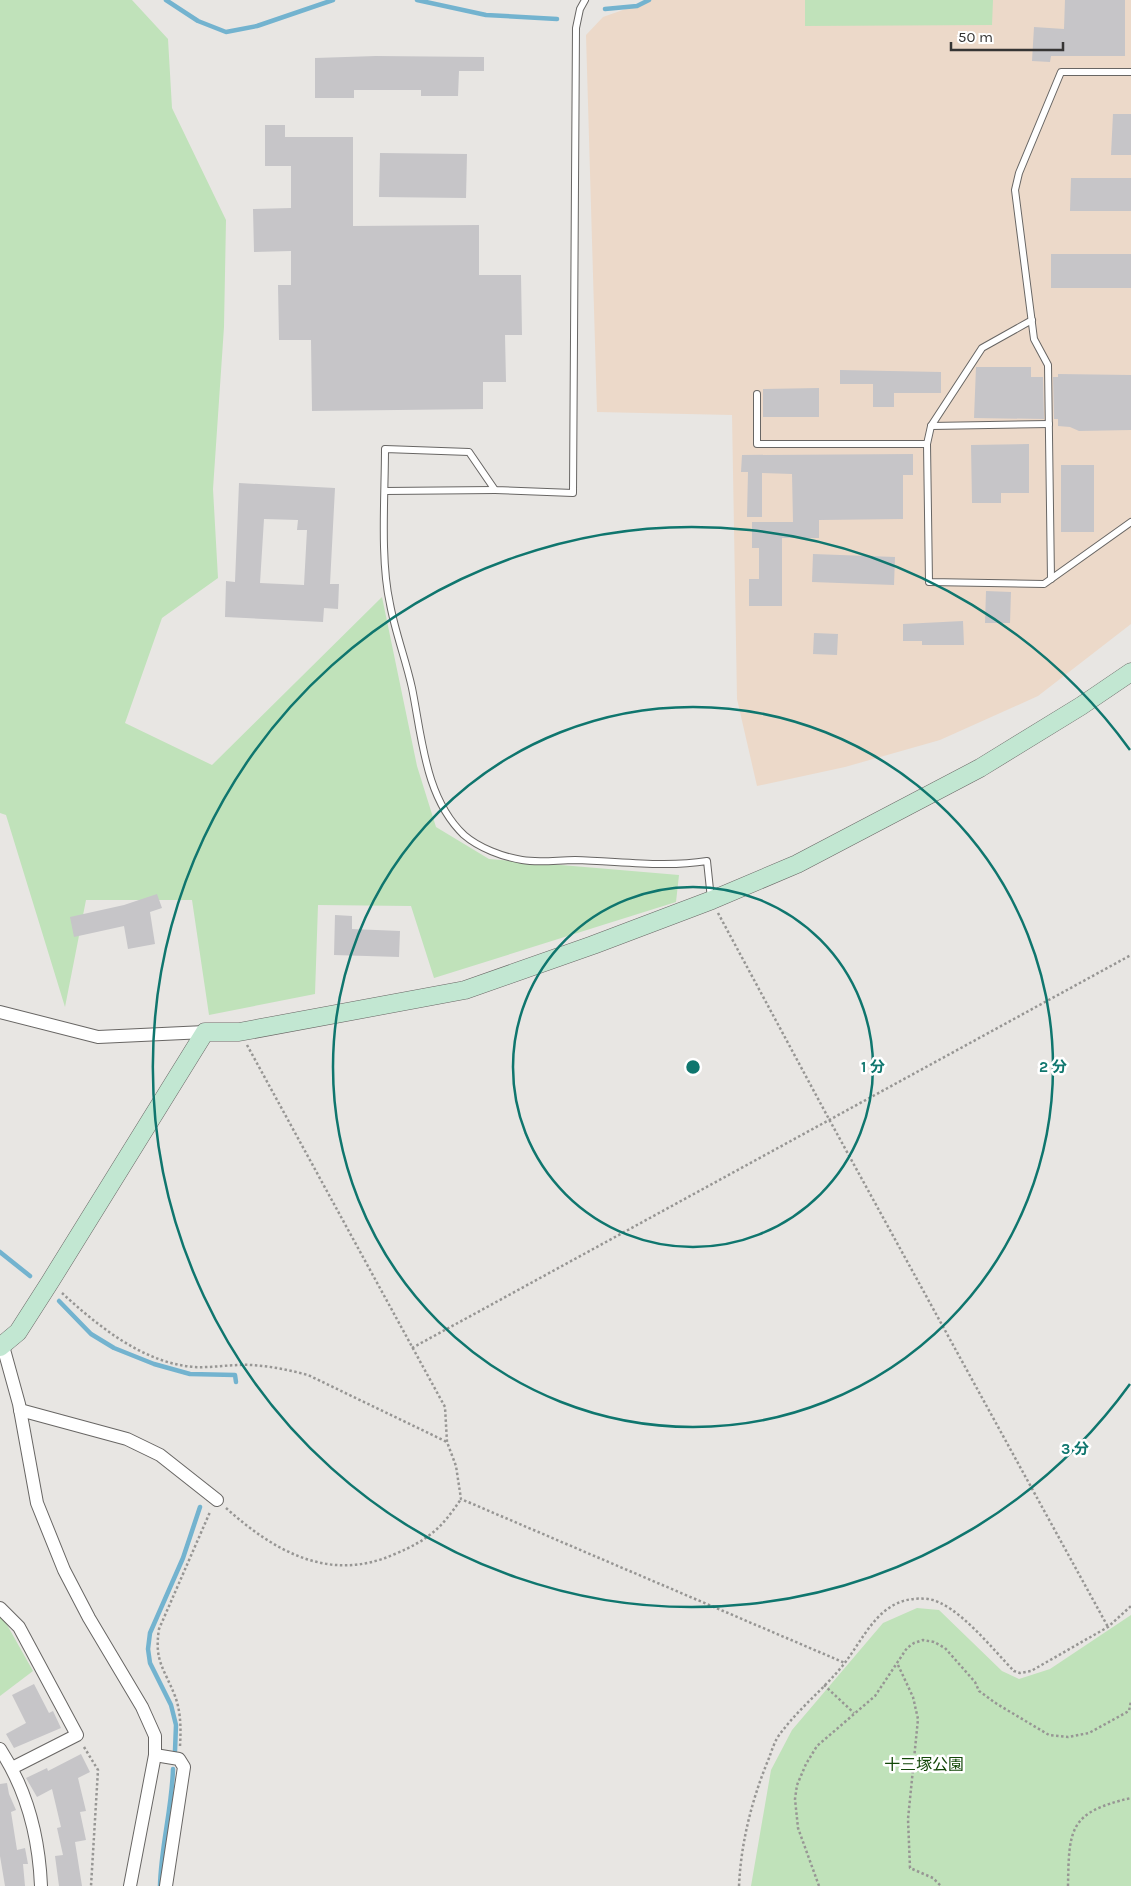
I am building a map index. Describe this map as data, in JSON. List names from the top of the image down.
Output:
{
  "parks": ["十三塚公園"],
  "scale_bar": "50 m",
  "rings": ["1 分", "2 分", "3 分"]
}
